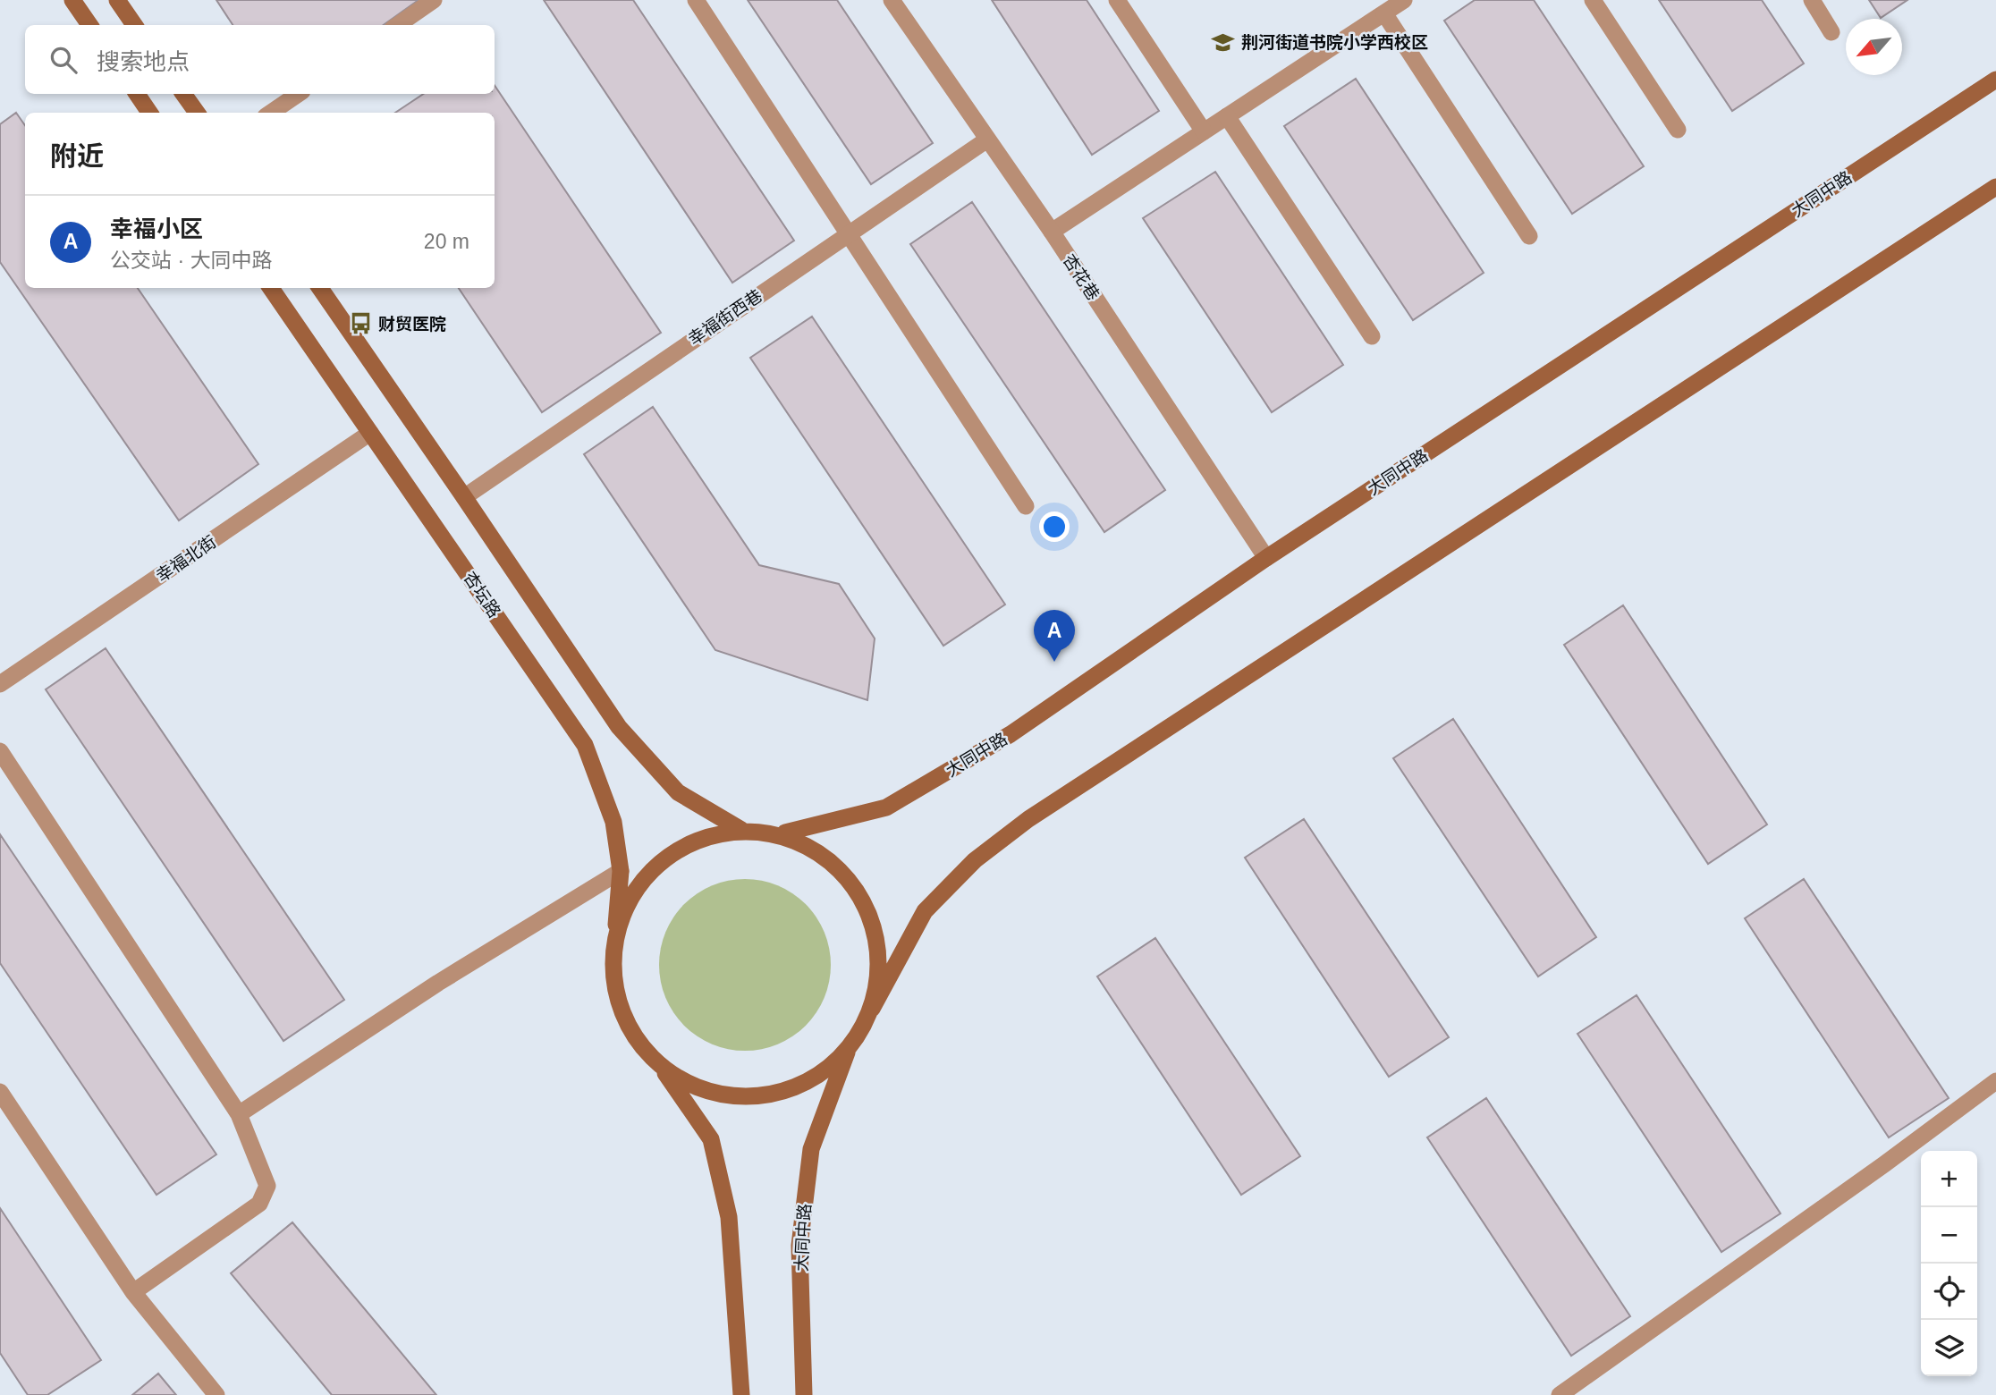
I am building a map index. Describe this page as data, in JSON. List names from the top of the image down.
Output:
{
  "streets": {
    "main road": ["大同中路", "杏坛路"],
    "street": ["杏花巷", "幸福街西巷", "幸福北街"]
  },
  "crossings": [
    ["大同中路", "杏花巷"],
    ["杏花巷", "幸福街西巷"],
    ["幸福北街", "杏坛路"]
  ],
  "places": {
    "school or university": ["荆河街道书院小学西校区"],
    "bus stop": ["财贸医院"]
  },
  "north": "bottom left",
  "page": {
    "search": "搜索地点",
    "heading": "附近",
    "list": [
      {
        "mark": "A",
        "name": "幸福小区",
        "note": "公交站 · 大同中路",
        "value": "20 m"
      }
    ],
    "pins": "A",
    "map_buttons": ["+", "−"]
  }
}
